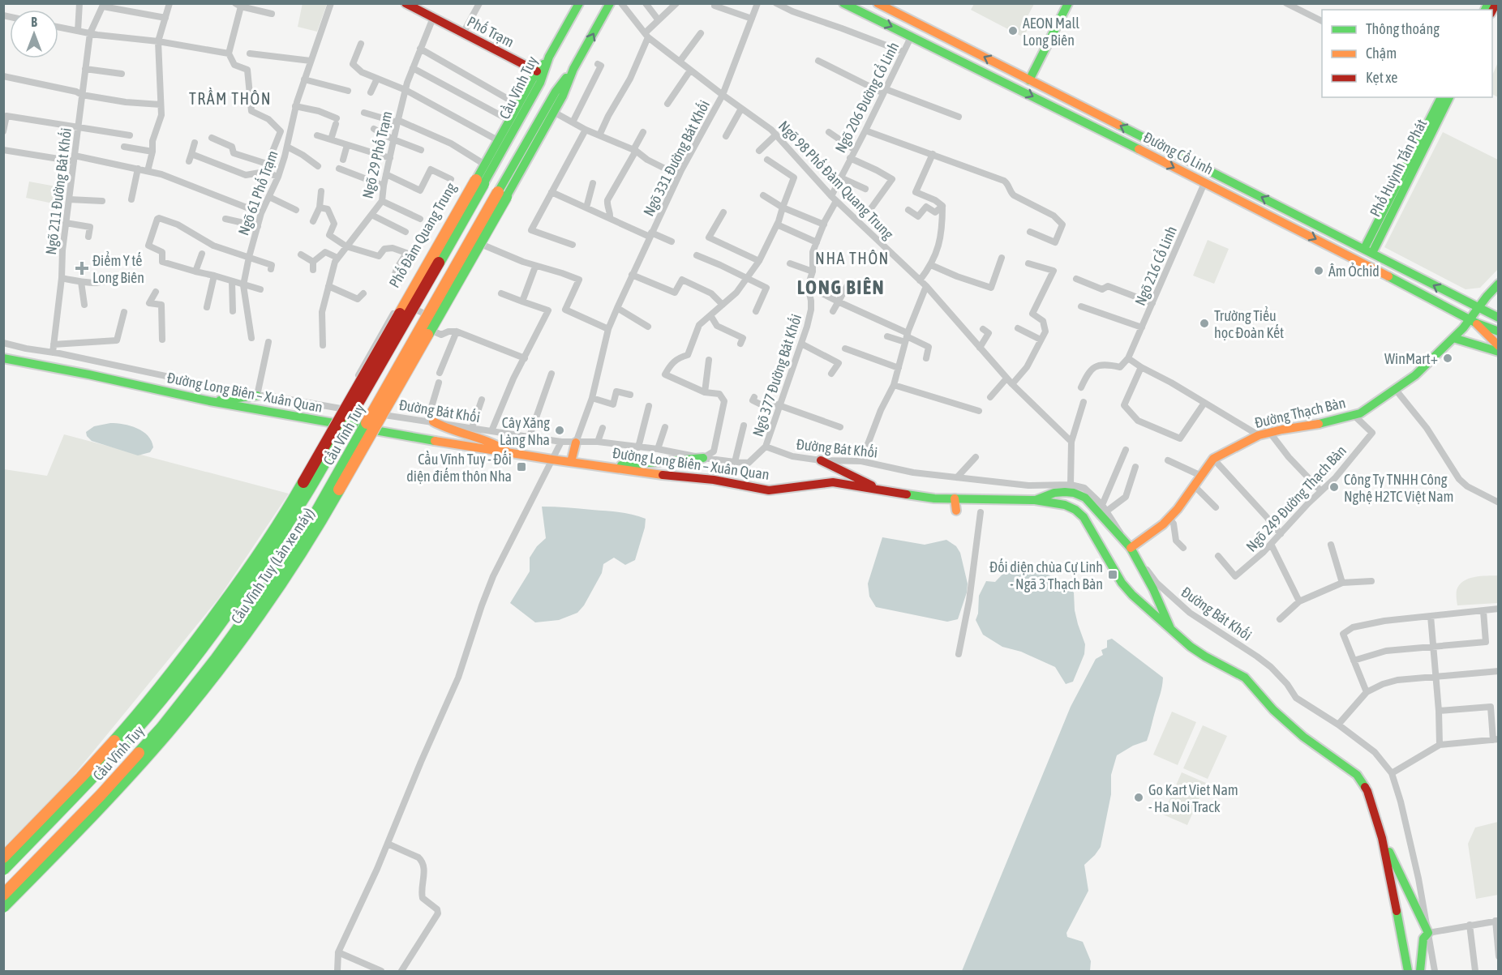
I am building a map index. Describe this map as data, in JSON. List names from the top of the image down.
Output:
{
  "streets": {
    "main road": [
      "Phố Trạm",
      "Cầu Vĩnh Tuy",
      "Đường Cổ Linh",
      "Phố Huỳnh Tấn Phát",
      "Đường Long Biên – Xuân Quan",
      "Đường Thạch Bàn",
      "Cầu Vĩnh Tuy (Làn xe máy)"
    ],
    "street": [
      "Ngõ 206 Đường Cổ Linh",
      "Ngõ 29 Phố Trạm",
      "Ngõ 331 Đường Bát Khối",
      "Ngõ 98 Phố Đàm Quang Trung",
      "Ngõ 211 Đường Bát Khối",
      "Ngõ 61 Phố Trạm",
      "Phố Đàm Quang Trung",
      "Ngõ 216 Cổ Linh",
      "Ngõ 377 Đường Bát Khối",
      "Đường Bát Khối",
      "Ngõ 249 Đường Thạch Bàn"
    ]
  },
  "crossings": [
    ["Phố Trạm", "Cầu Vĩnh Tuy"],
    ["Phố Trạm", "Ngõ 29 Phố Trạm"],
    ["Phố Trạm", "Phố Đàm Quang Trung"],
    ["Cầu Vĩnh Tuy", "Phố Đàm Quang Trung"],
    ["Cầu Vĩnh Tuy", "Cầu Vĩnh Tuy (Làn xe máy)"],
    ["Ngõ 206 Đường Cổ Linh", "Đường Cổ Linh"],
    ["Ngõ 206 Đường Cổ Linh", "Ngõ 98 Phố Đàm Quang Trung"],
    ["Ngõ 206 Đường Cổ Linh", "Ngõ 377 Đường Bát Khối"],
    ["Đường Cổ Linh", "Phố Huỳnh Tấn Phát"],
    ["Đường Cổ Linh", "Ngõ 216 Cổ Linh"],
    ["Đường Cổ Linh", "Đường Thạch Bàn"],
    ["Ngõ 331 Đường Bát Khối", "Ngõ 98 Phố Đàm Quang Trung"],
    ["Ngõ 331 Đường Bát Khối", "Đường Bát Khối"],
    ["Ngõ 98 Phố Đàm Quang Trung", "Ngõ 377 Đường Bát Khối"],
    ["Ngõ 211 Đường Bát Khối", "Đường Bát Khối"],
    ["Phố Đàm Quang Trung", "Đường Bát Khối"],
    ["Ngõ 377 Đường Bát Khối", "Đường Bát Khối"],
    ["Đường Bát Khối", "Đường Thạch Bàn"],
    ["Đường Thạch Bàn", "Ngõ 249 Đường Thạch Bàn"]
  ],
  "districts": ["TRẦM THÔN", "NHA THÔN", "LONG BIÊN"],
  "places": {
    "other": [
      "AEON Mall Long Biên",
      "Âm Ỏchid",
      "Trường Tiểu học Đoàn Kết",
      "WinMart+",
      "Cây Xăng Làng Nha",
      "Công Ty TNHH Công Nghệ H2TC Việt Nam",
      "Go Kart Viet Nam - Ha Noi Track"
    ],
    "health": ["Điểm Y tế Long Biên"],
    "transit": ["Cầu Vĩnh Tuy - Đối diện điếm thôn Nha", "Đối diện chùa Cự Linh - Ngã 3 Thạch Bàn"]
  },
  "legend": ["Thông thoáng", "Chậm", "Kẹt xe"],
  "north": "top"
}
